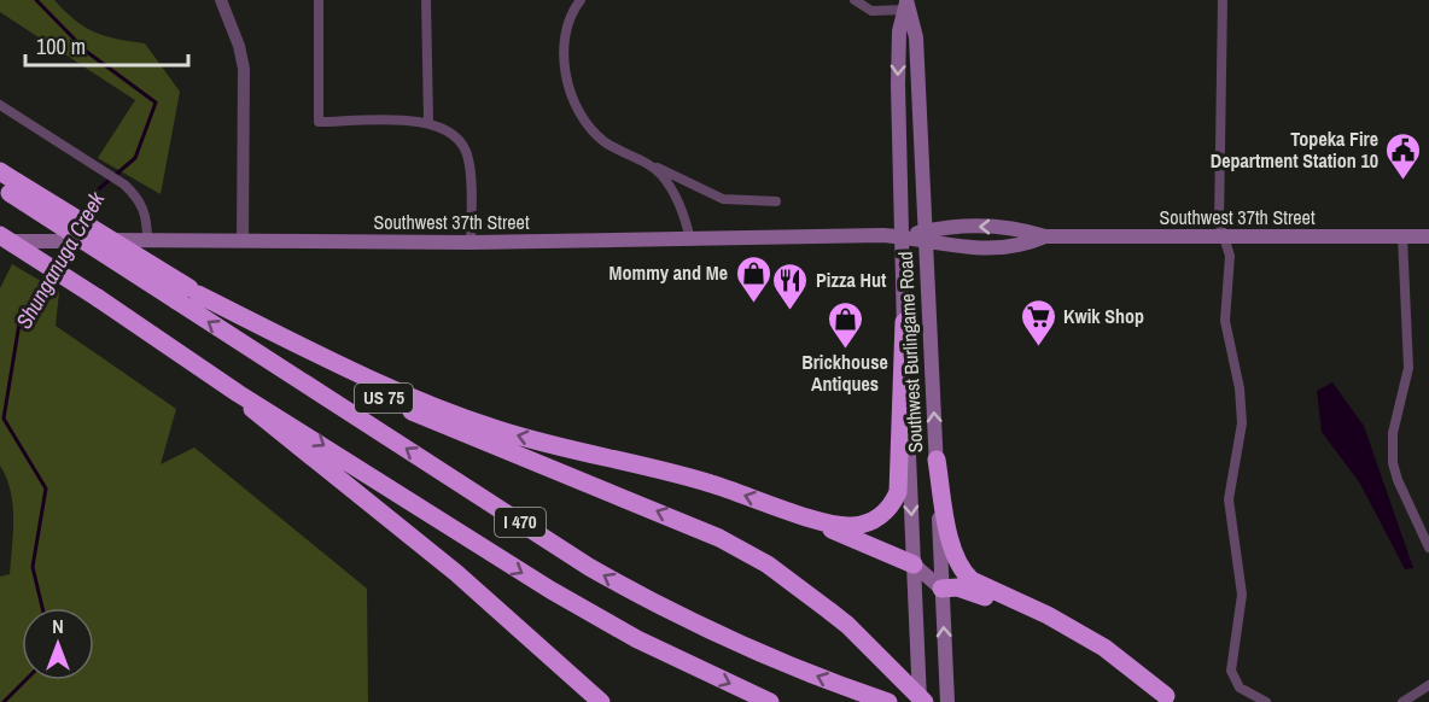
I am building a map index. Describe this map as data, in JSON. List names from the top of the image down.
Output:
{
  "streets": {
    "highway": ["US 75", "I 470"],
    "main road": ["Southwest 37th Street", "Southwest Burlingame Road"]
  },
  "crossings": [
    ["Southwest 37th Street", "Southwest Burlingame Road"],
    ["Southwest Burlingame Road", "US 75"],
    ["US 75", "I 470"]
  ],
  "water": ["Shunganuga Creek"],
  "places": {
    "public building": ["Topeka Fire Department Station 10"],
    "shop": ["Mommy and Me", "Brickhouse Antiques"],
    "restaurant": ["Pizza Hut"],
    "supermarket": ["Kwik Shop"]
  },
  "scale_bar": "100 m",
  "north": "top"
}
